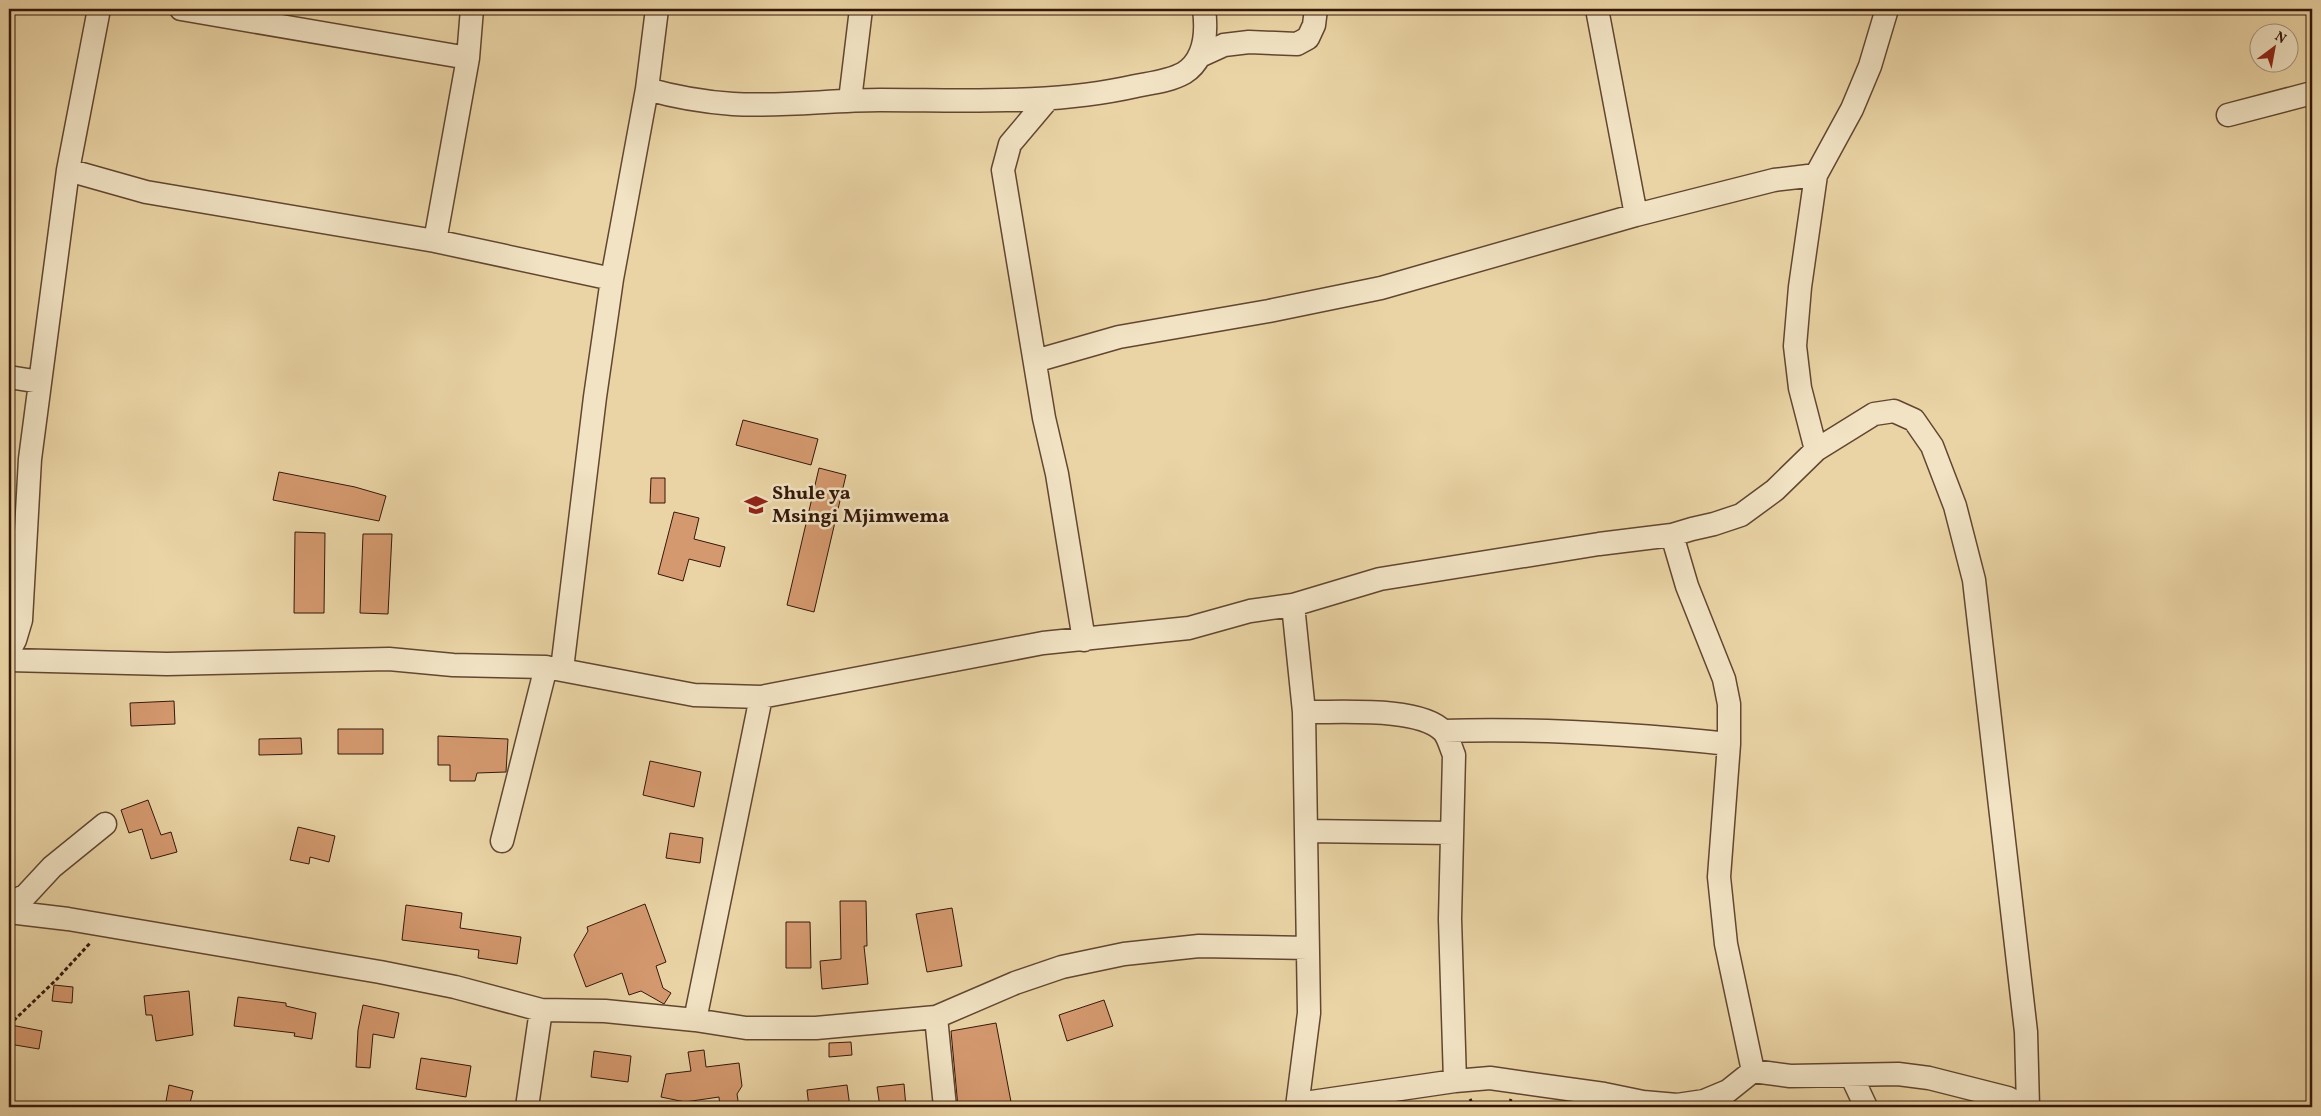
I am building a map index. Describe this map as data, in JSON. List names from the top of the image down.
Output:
{
  "places": {
    "school or university": ["Shule ya Msingi Mjimwema"]
  },
  "north": "top right"
}
